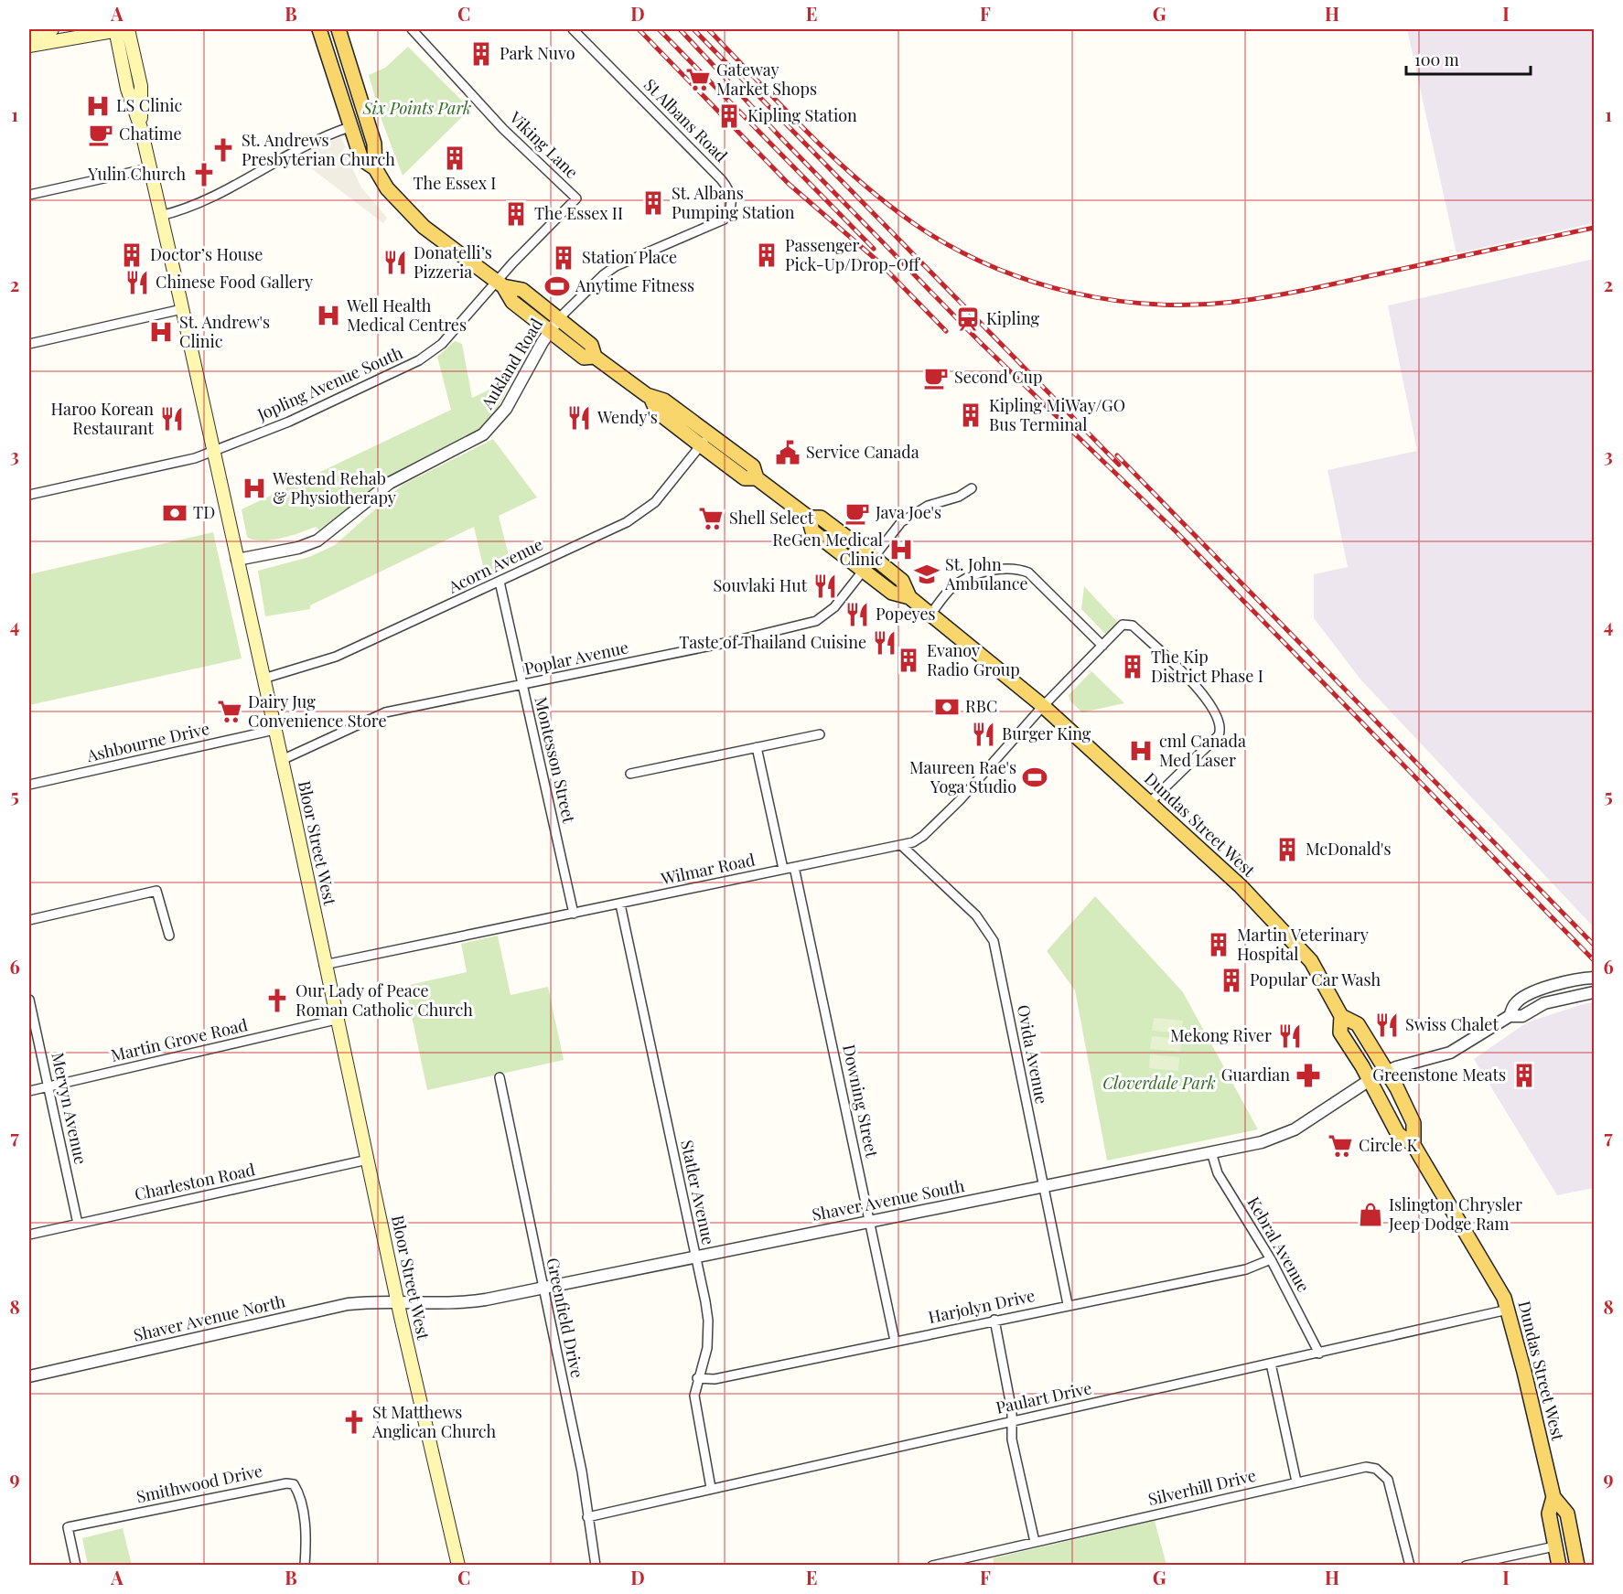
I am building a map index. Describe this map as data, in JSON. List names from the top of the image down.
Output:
{
  "streets": {
    "main road": ["Dundas Street West", "Bloor Street West"],
    "street": [
      "St Albans Road",
      "Viking Lane",
      "Aukland Road",
      "Jopling Avenue South",
      "Acorn Avenue",
      "Poplar Avenue",
      "Ashbourne Drive",
      "Montesson Street",
      "Wilmar Road",
      "Martin Grove Road",
      "Ovida Avenue",
      "Downing Street",
      "Mervyn Avenue",
      "Charleston Road",
      "Statler Avenue",
      "Shaver Avenue South",
      "Kebral Avenue",
      "Harjolyn Drive",
      "Greenfield Drive",
      "Shaver Avenue North",
      "Paulart Drive",
      "Smithwood Drive",
      "Silverhill Drive"
    ]
  },
  "crossings": [
    ["St Albans Road", "Aukland Road"],
    ["Viking Lane", "Jopling Avenue South"],
    ["Viking Lane", "Dundas Street West"],
    ["Aukland Road", "Dundas Street West"],
    ["Aukland Road", "Bloor Street West"],
    ["Jopling Avenue South", "Dundas Street West"],
    ["Jopling Avenue South", "Bloor Street West"],
    ["Acorn Avenue", "Montesson Street"],
    ["Acorn Avenue", "Dundas Street West"],
    ["Acorn Avenue", "Bloor Street West"],
    ["Poplar Avenue", "Montesson Street"],
    ["Poplar Avenue", "Dundas Street West"],
    ["Poplar Avenue", "Bloor Street West"],
    ["Ashbourne Drive", "Bloor Street West"],
    ["Montesson Street", "Wilmar Road"],
    ["Dundas Street West", "Wilmar Road"],
    ["Dundas Street West", "Shaver Avenue South"],
    ["Dundas Street West", "Paulart Drive"],
    ["Bloor Street West", "Wilmar Road"],
    ["Bloor Street West", "Martin Grove Road"],
    ["Bloor Street West", "Charleston Road"],
    ["Bloor Street West", "Shaver Avenue South"],
    ["Bloor Street West", "Shaver Avenue North"],
    ["Wilmar Road", "Ovida Avenue"],
    ["Wilmar Road", "Downing Street"],
    ["Wilmar Road", "Statler Avenue"],
    ["Martin Grove Road", "Mervyn Avenue"],
    ["Ovida Avenue", "Shaver Avenue South"],
    ["Ovida Avenue", "Harjolyn Drive"],
    ["Downing Street", "Shaver Avenue South"],
    ["Downing Street", "Harjolyn Drive"],
    ["Mervyn Avenue", "Charleston Road"],
    ["Statler Avenue", "Shaver Avenue South"],
    ["Statler Avenue", "Harjolyn Drive"],
    ["Statler Avenue", "Paulart Drive"],
    ["Shaver Avenue South", "Kebral Avenue"],
    ["Shaver Avenue South", "Greenfield Drive"],
    ["Shaver Avenue South", "Shaver Avenue North"],
    ["Kebral Avenue", "Harjolyn Drive"],
    ["Kebral Avenue", "Paulart Drive"],
    ["Greenfield Drive", "Paulart Drive"]
  ],
  "parks": ["Six Points Park", "Cloverdale Park"],
  "places": {
    "building": [
      "Park Nuvo",
      "Kipling Station",
      "The Essex I",
      "St. Albans Pumping Station",
      "The Essex II",
      "Doctor’s House",
      "Passenger Pick-Up/Drop-Off",
      "Station Place",
      "Kipling MiWay/GO Bus Terminal",
      "Evanov Radio Group",
      "The Kip District Phase I",
      "McDonald's",
      "Martin Veterinary Hospital",
      "Popular Car Wash",
      "Greenstone Meats"
    ],
    "supermarket": [
      "Gateway Market Shops",
      "Shell Select",
      "Dairy Jug Convenience Store",
      "Circle K"
    ],
    "hospital": [
      "LS Clinic",
      "Well Health Medical Centres",
      "St. Andrew's Clinic",
      "Westend Rehab & Physiotherapy",
      "ReGen Medical Clinic",
      "cml Canada Med Laser"
    ],
    "cafe": ["Chatime", "Second Cup", "Java Joe's"],
    "church": [
      "St. Andrews Presbyterian Church",
      "Yulin Church",
      "Our Lady of Peace Roman Catholic Church",
      "St Matthews Anglican Church"
    ],
    "restaurant": [
      "Donatelli’s Pizzeria",
      "Chinese Food Gallery",
      "Wendy's",
      "Haroo Korean Restaurant",
      "Souvlaki Hut",
      "Popeyes",
      "Taste of Thailand Cuisine",
      "Burger King",
      "Swiss Chalet",
      "Mekong River"
    ],
    "sports": ["Anytime Fitness", "Maureen Rae's Yoga Studio"],
    "station": ["Kipling"],
    "public building": ["Service Canada"],
    "bank": ["TD", "RBC"],
    "school or university": ["St. John Ambulance"],
    "pharmacy": ["Guardian"],
    "shop": ["Islington Chrysler Jeep Dodge Ram"]
  },
  "scale_bar": "100 m",
  "grid": {
    "columns": [
      "A",
      "B",
      "C",
      "D",
      "E",
      "F",
      "G",
      "H",
      "I"
    ],
    "rows": [
      "1",
      "2",
      "3",
      "4",
      "5",
      "6",
      "7",
      "8",
      "9"
    ]
  }
}
